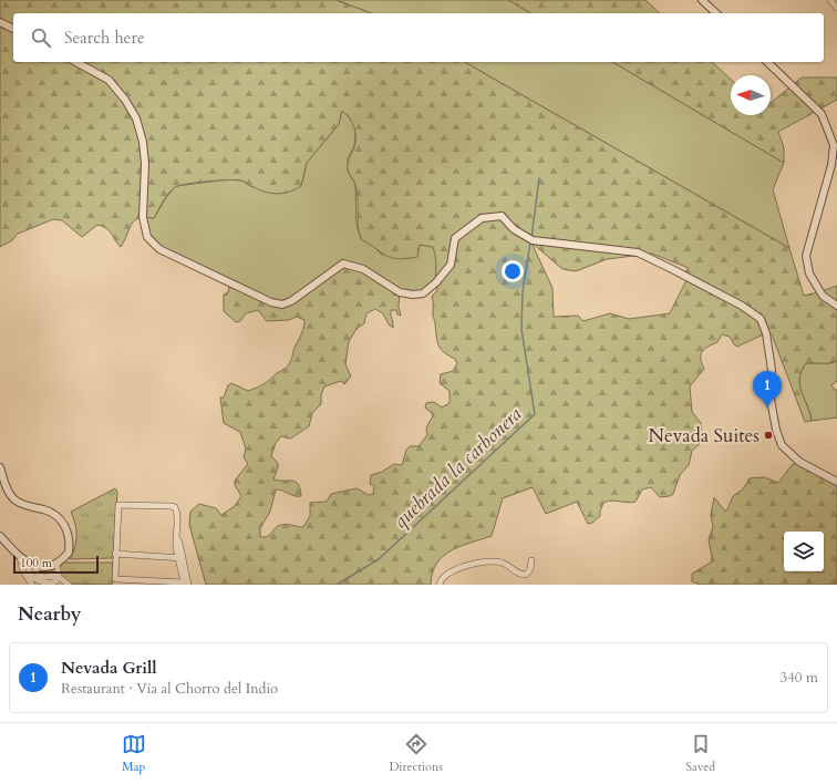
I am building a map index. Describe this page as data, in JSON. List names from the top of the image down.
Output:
{
  "water": ["quebrada la carbonera"],
  "places": ["Nevada Suites"],
  "scale_bar": "100 m",
  "north": "left",
  "page": {
    "search": "Search here",
    "pins": "1",
    "scale": "100 m",
    "heading": "Nearby",
    "list": [
      {
        "mark": "1",
        "name": "Nevada Grill",
        "note": "Restaurant · Vía al Chorro del Indio",
        "value": "340 m"
      }
    ],
    "nav": ["Map", "Directions", "Saved"]
  }
}
